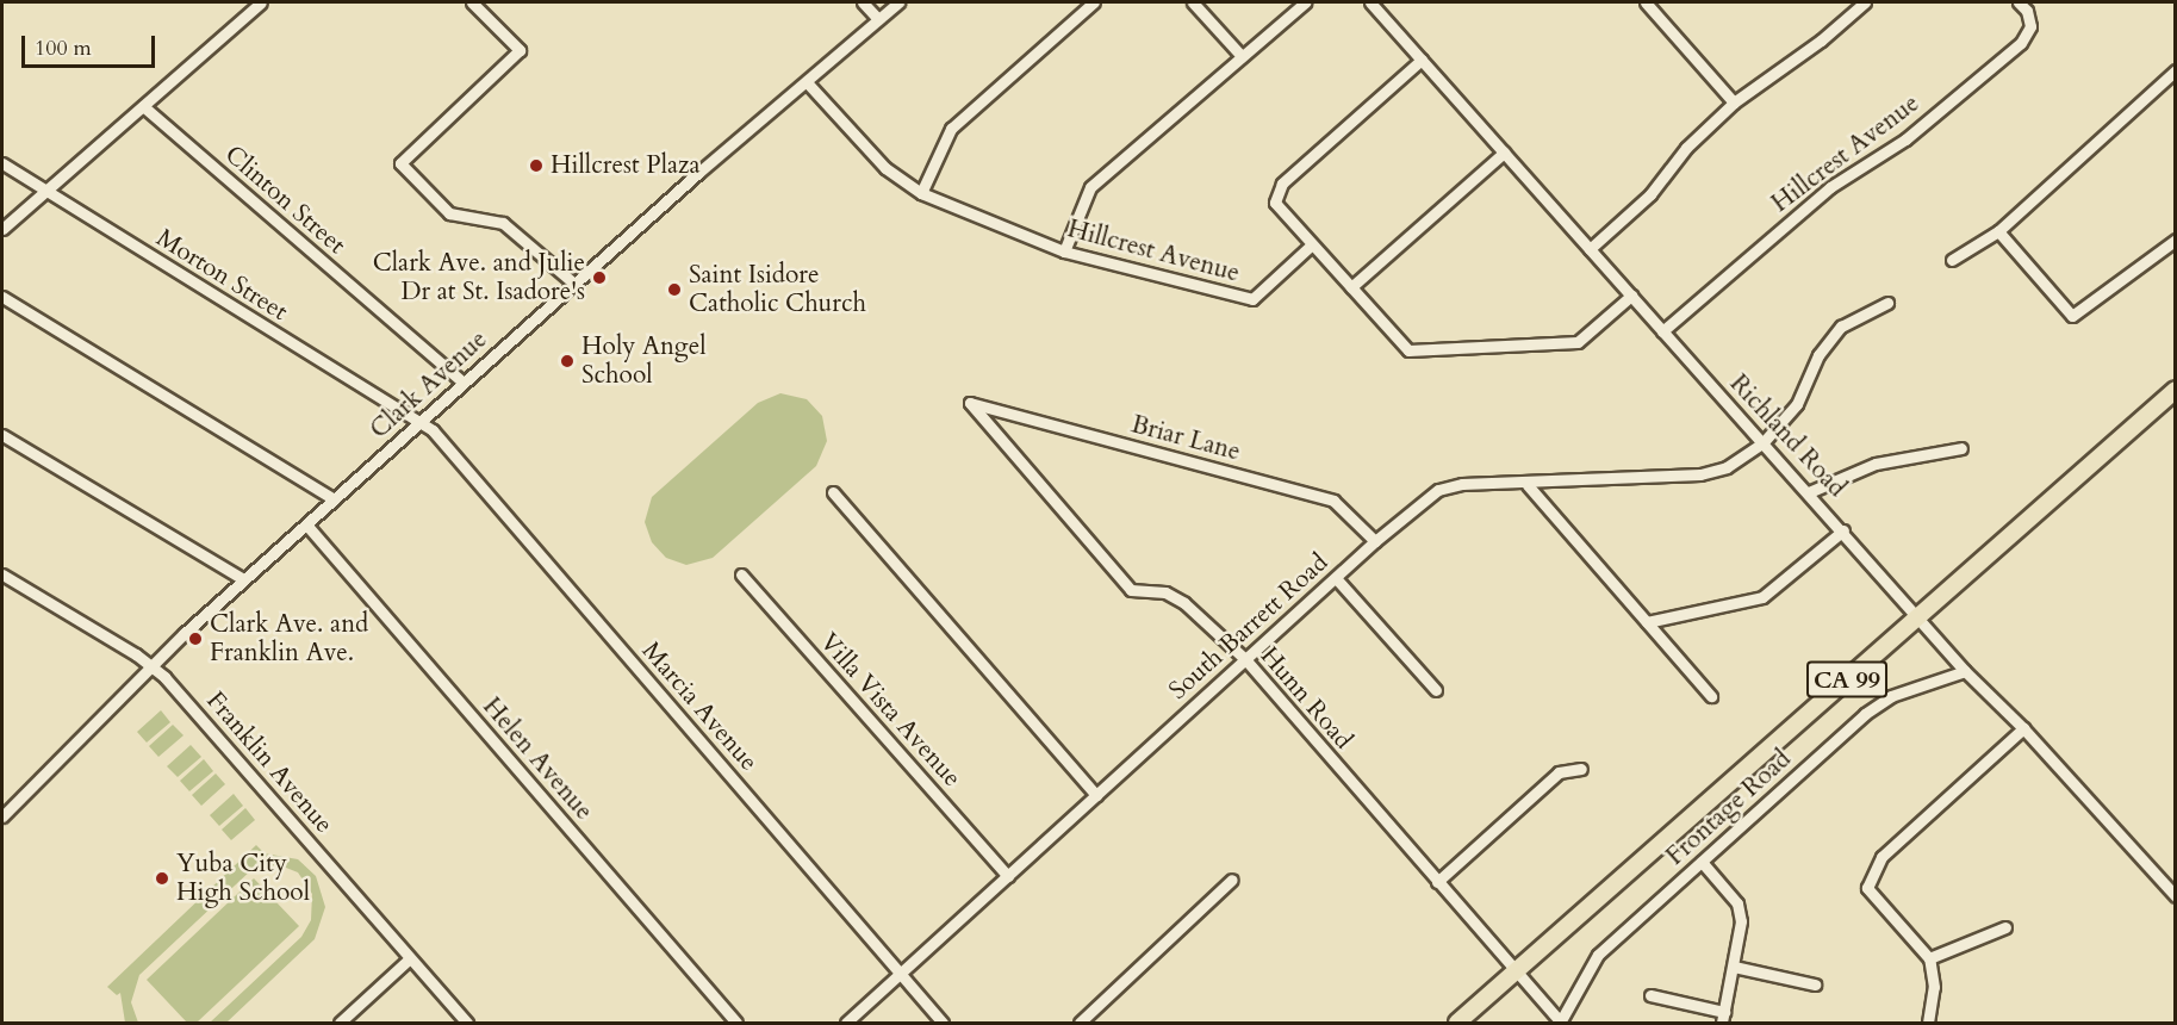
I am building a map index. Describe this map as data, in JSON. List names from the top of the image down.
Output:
{
  "streets": {
    "highway": ["CA 99"],
    "street": [
      "Hillcrest Avenue",
      "Clinton Street",
      "Morton Street",
      "Clark Avenue",
      "Richland Road",
      "Briar Lane",
      "South Barrett Road",
      "Hunn Road",
      "Marcia Avenue",
      "Villa Vista Avenue",
      "Helen Avenue",
      "Franklin Avenue",
      "Frontage Road"
    ]
  },
  "crossings": [
    ["Hillcrest Avenue", "Clark Avenue"],
    ["Hillcrest Avenue", "Richland Road"],
    ["Clinton Street", "Clark Avenue"],
    ["Morton Street", "Clark Avenue"],
    ["Morton Street", "Marcia Avenue"],
    ["Clark Avenue", "Marcia Avenue"],
    ["Clark Avenue", "Helen Avenue"],
    ["Clark Avenue", "Franklin Avenue"],
    ["Richland Road", "South Barrett Road"],
    ["Richland Road", "CA 99"],
    ["Richland Road", "Frontage Road"],
    ["Briar Lane", "South Barrett Road"],
    ["Briar Lane", "Hunn Road"],
    ["South Barrett Road", "Hunn Road"],
    ["South Barrett Road", "Marcia Avenue"],
    ["South Barrett Road", "Villa Vista Avenue"],
    ["CA 99", "Hunn Road"],
    ["Hunn Road", "Frontage Road"]
  ],
  "places": [
    "Hillcrest Plaza",
    "Clark Ave. and Julie Dr at St. Isadore's",
    "Saint Isidore Catholic Church",
    "Holy Angel School",
    "Clark Ave. and Franklin Ave.",
    "Yuba City High School"
  ],
  "scale_bar": "100 m"
}
